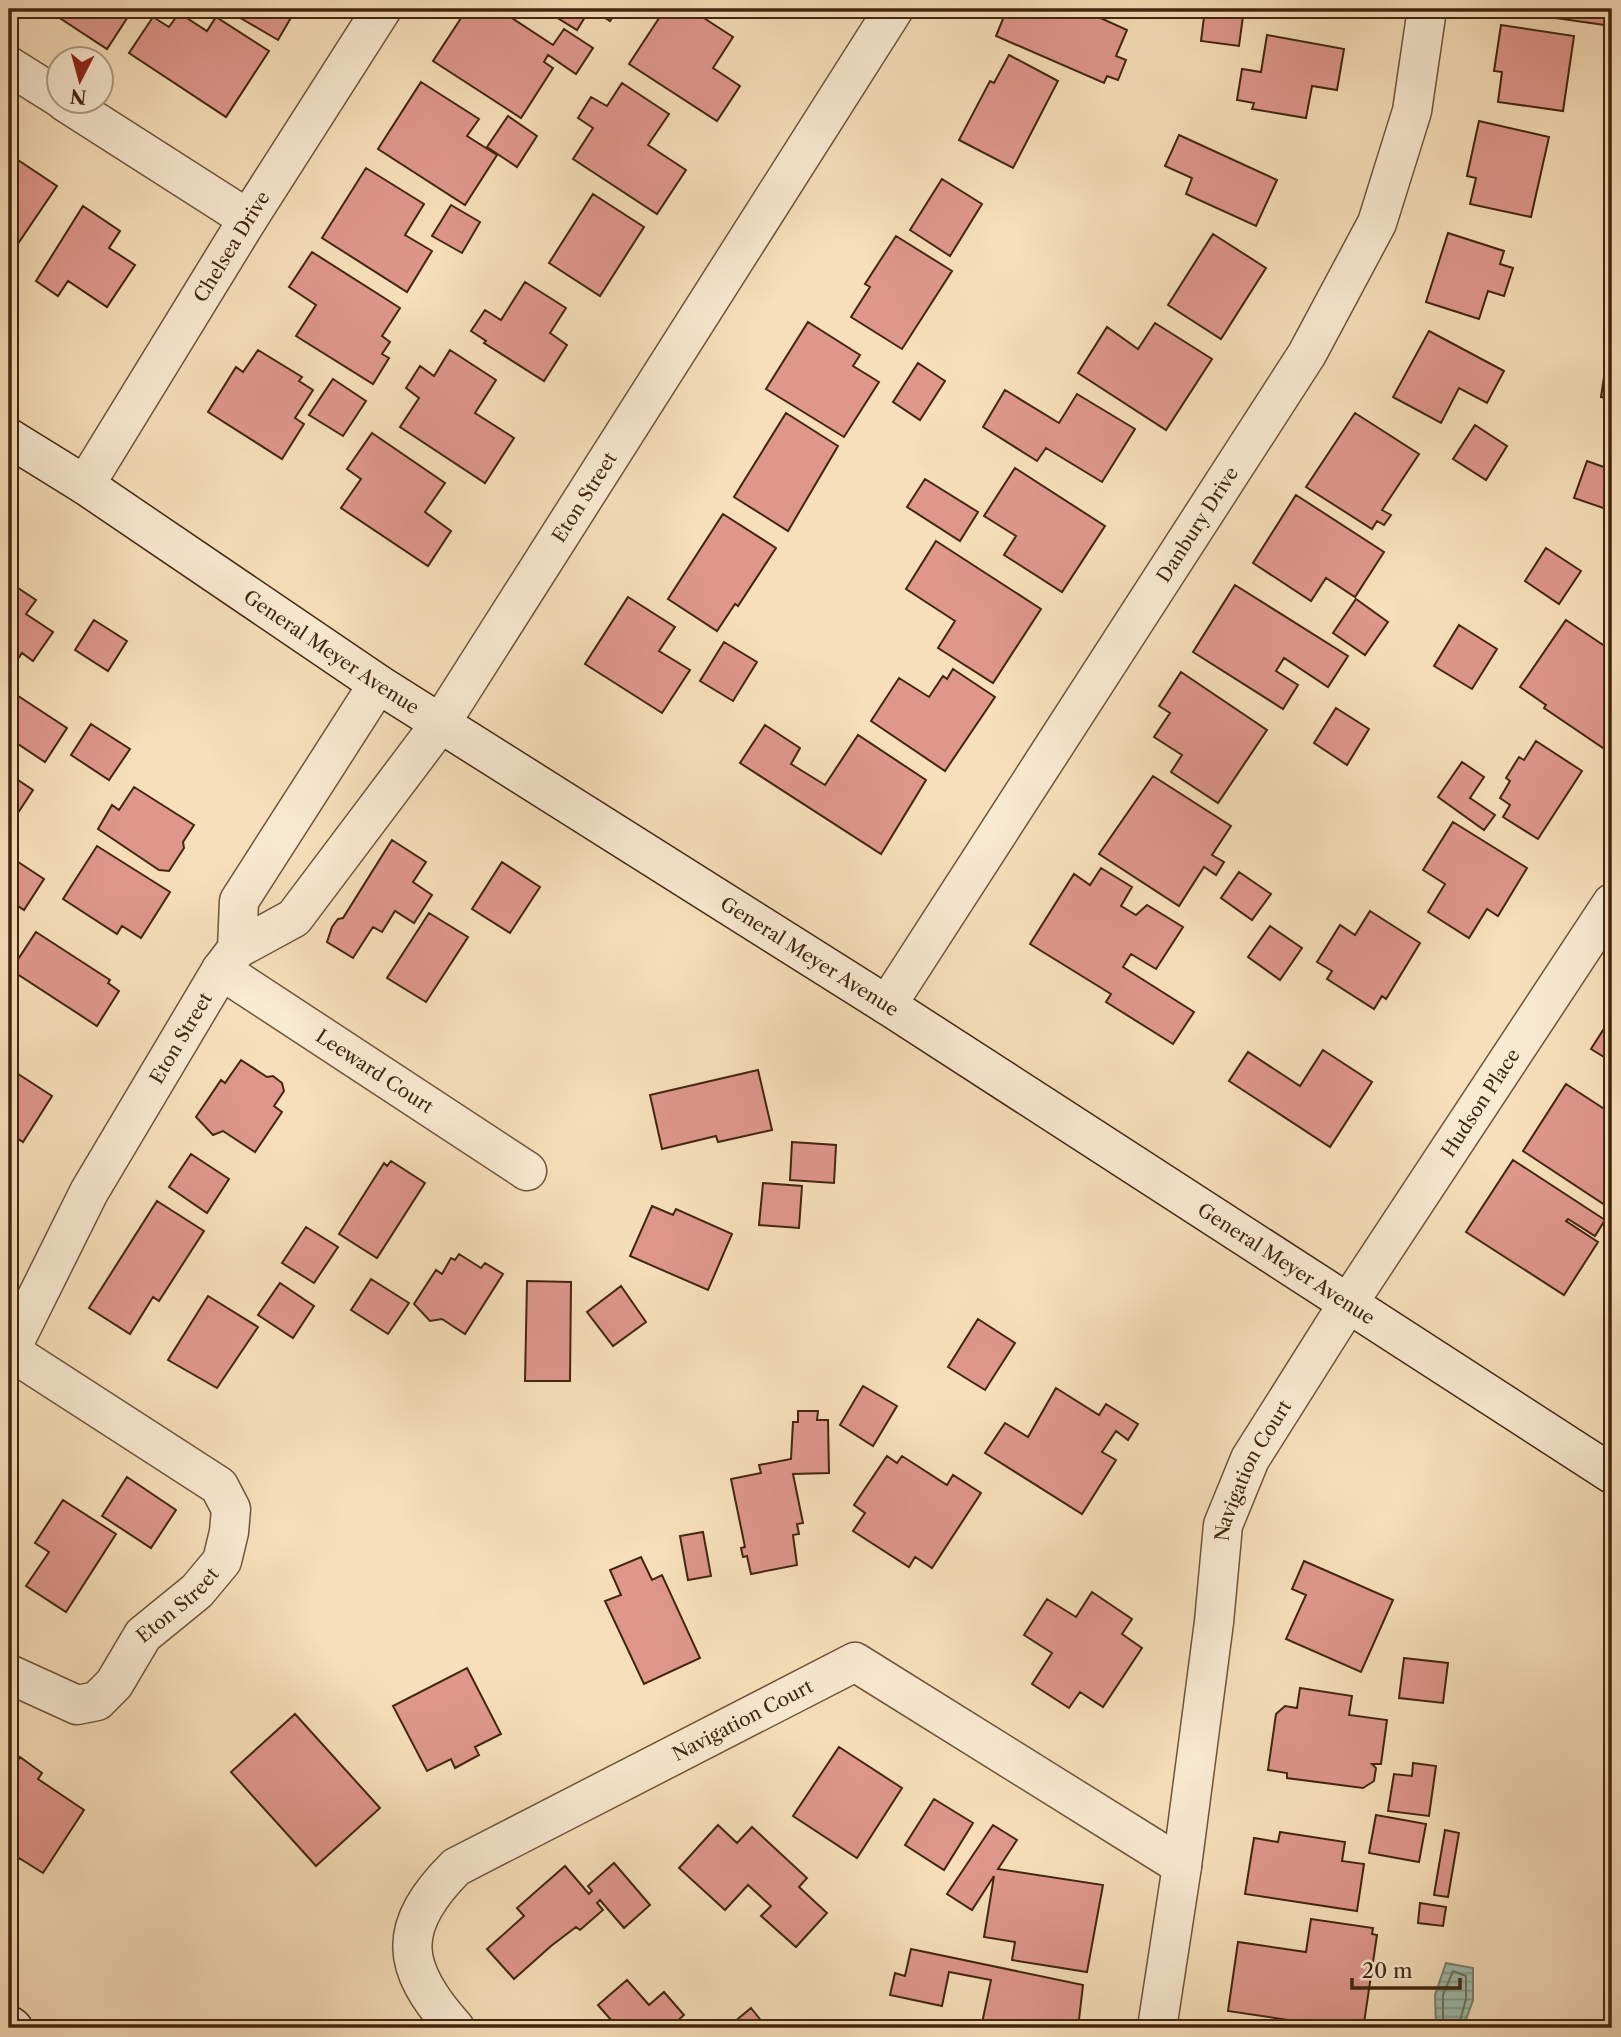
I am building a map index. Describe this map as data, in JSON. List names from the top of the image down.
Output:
{
  "streets": {
    "street": [
      "Chelsea Drive",
      "Eton Street",
      "Danbury Drive",
      "General Meyer Avenue",
      "Leeward Court",
      "Hudson Place",
      "Navigation Court"
    ]
  },
  "crossings": [
    ["Chelsea Drive", "General Meyer Avenue"],
    ["Eton Street", "General Meyer Avenue"],
    ["Eton Street", "Leeward Court"],
    ["Danbury Drive", "General Meyer Avenue"],
    ["General Meyer Avenue", "Hudson Place"],
    ["General Meyer Avenue", "Navigation Court"],
    ["Hudson Place", "Navigation Court"]
  ],
  "scale_bar": "20 m",
  "north": "bottom"
}
